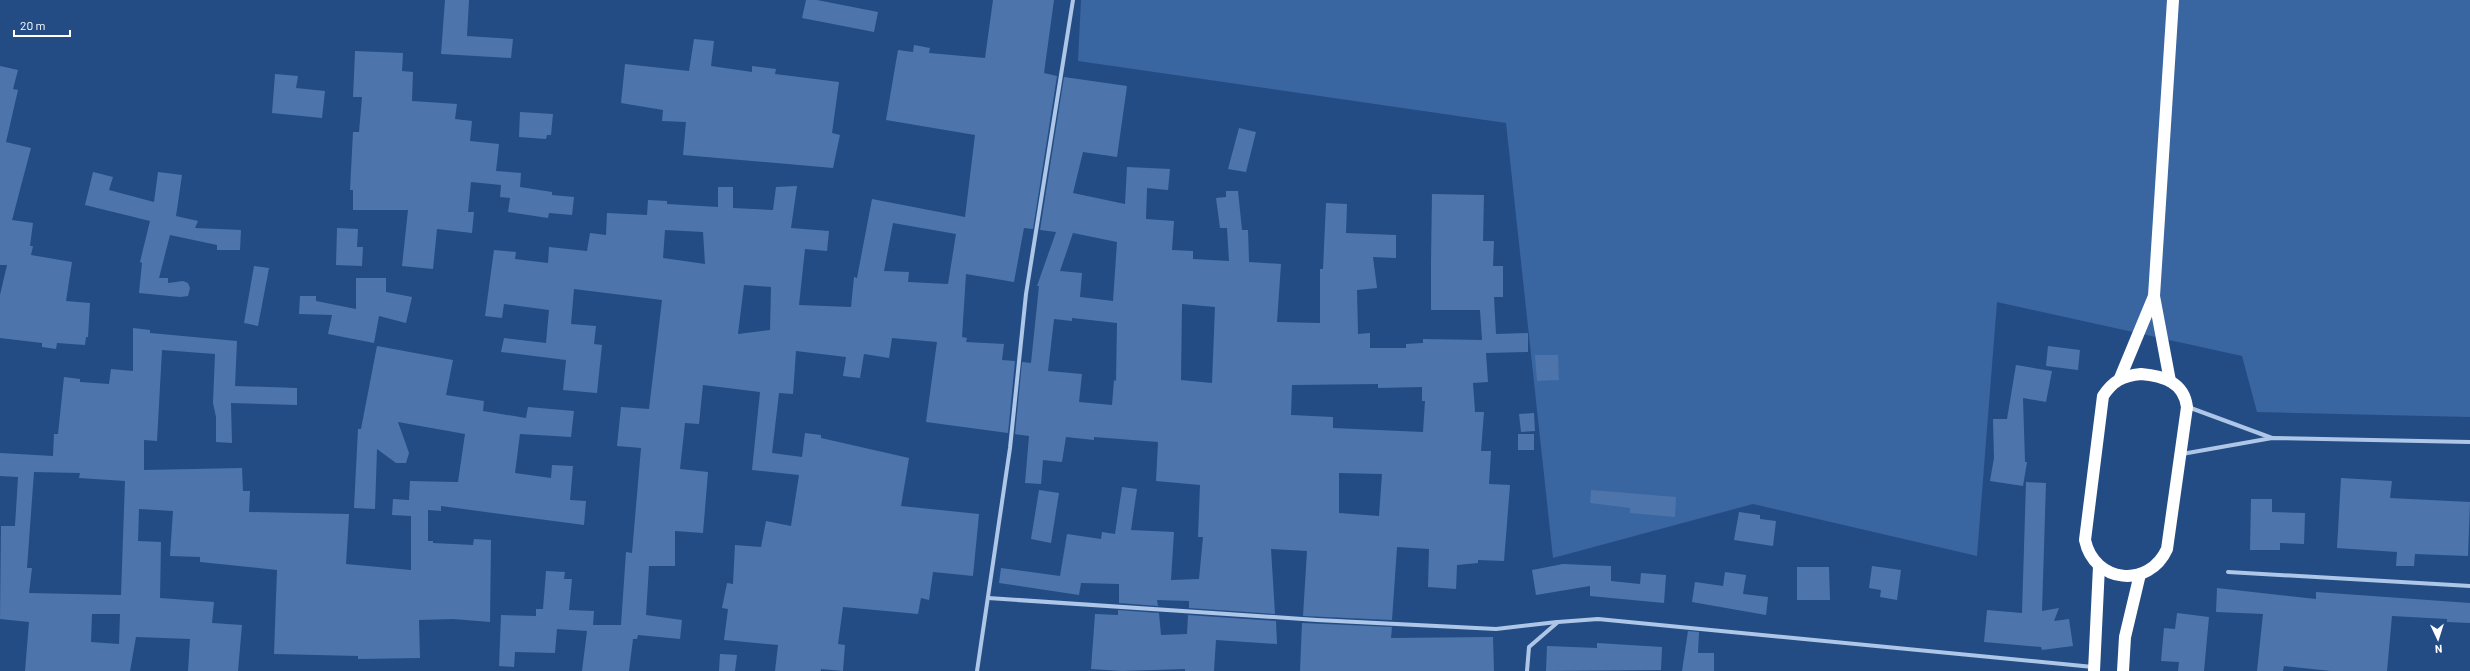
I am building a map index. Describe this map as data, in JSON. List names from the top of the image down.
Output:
{
  "scale_bar": "20 m",
  "north": "bottom"
}
